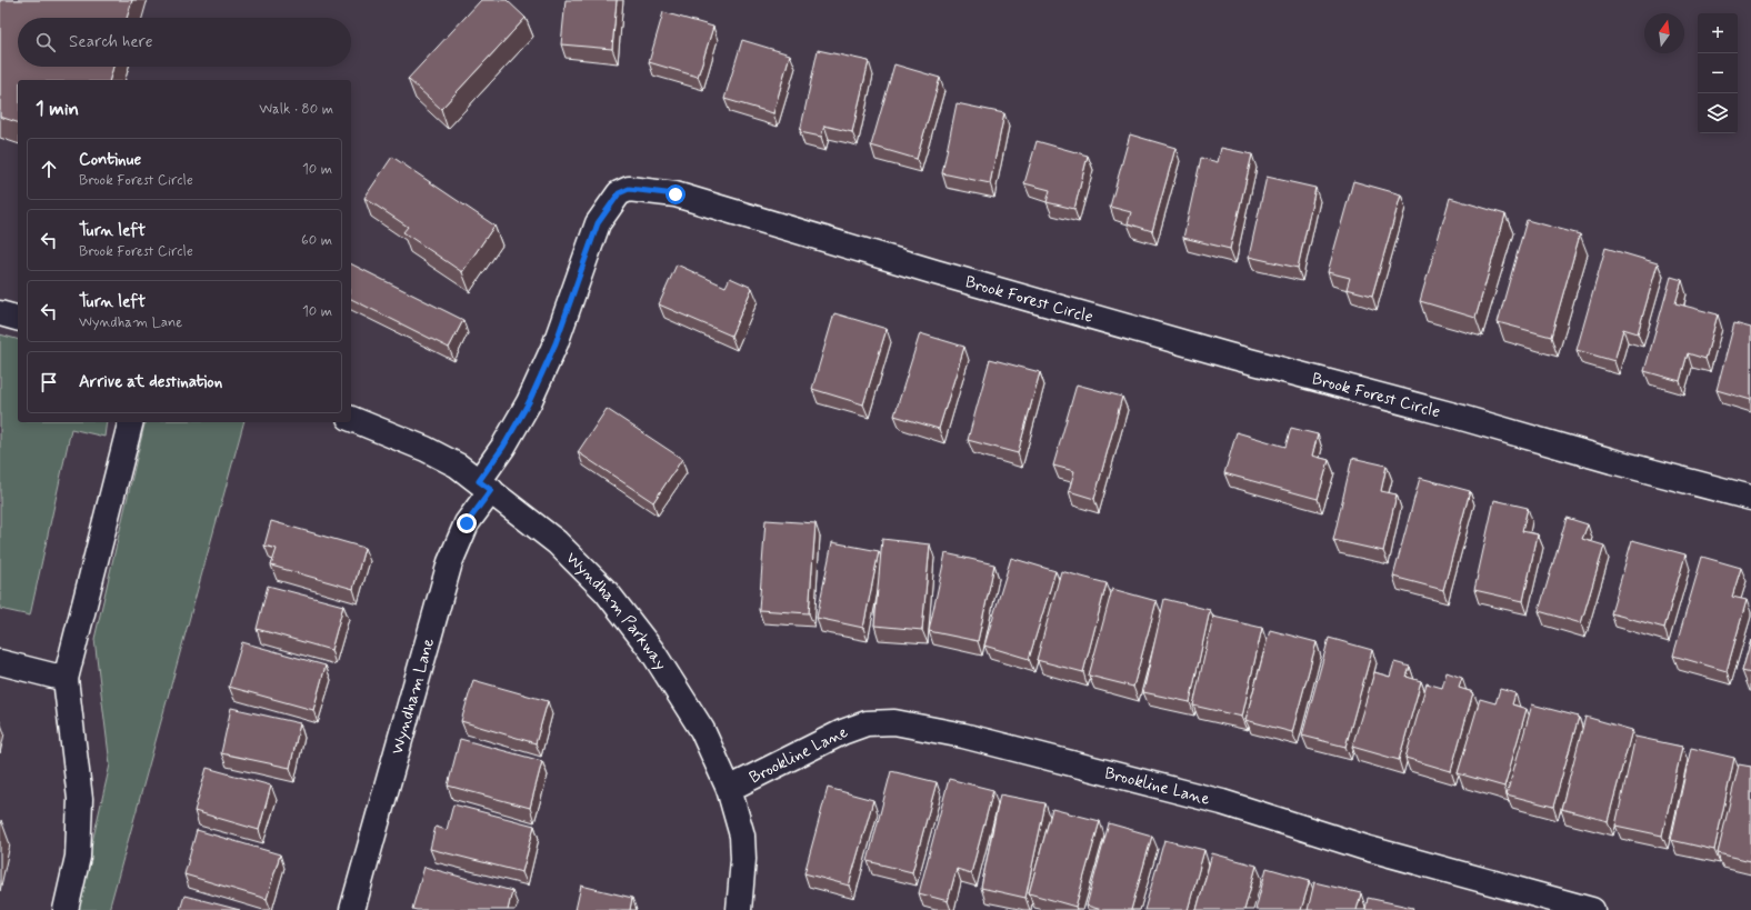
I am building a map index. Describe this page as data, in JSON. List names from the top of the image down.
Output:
{
  "streets": {
    "street": [
      "Brook Forest Circle",
      "Wyndham Parkway",
      "Wyndham Lane",
      "Brookline Lane"
    ]
  },
  "crossings": [
    ["Brook Forest Circle", "Wyndham Parkway"],
    ["Brook Forest Circle", "Wyndham Lane"],
    ["Wyndham Parkway", "Wyndham Lane"],
    ["Wyndham Parkway", "Brookline Lane"]
  ],
  "north": "top",
  "page": {
    "map_buttons": ["+", "−"],
    "search": "Search here",
    "heading": ["1 min", "Walk · 80 m"],
    "list": [
      ["Continue", "Brook Forest Circle", "10 m"],
      ["Turn left", "Brook Forest Circle", "60 m"],
      ["Turn left", "Wyndham Lane", "10 m"],
      "Arrive at destination"
    ]
  }
}
